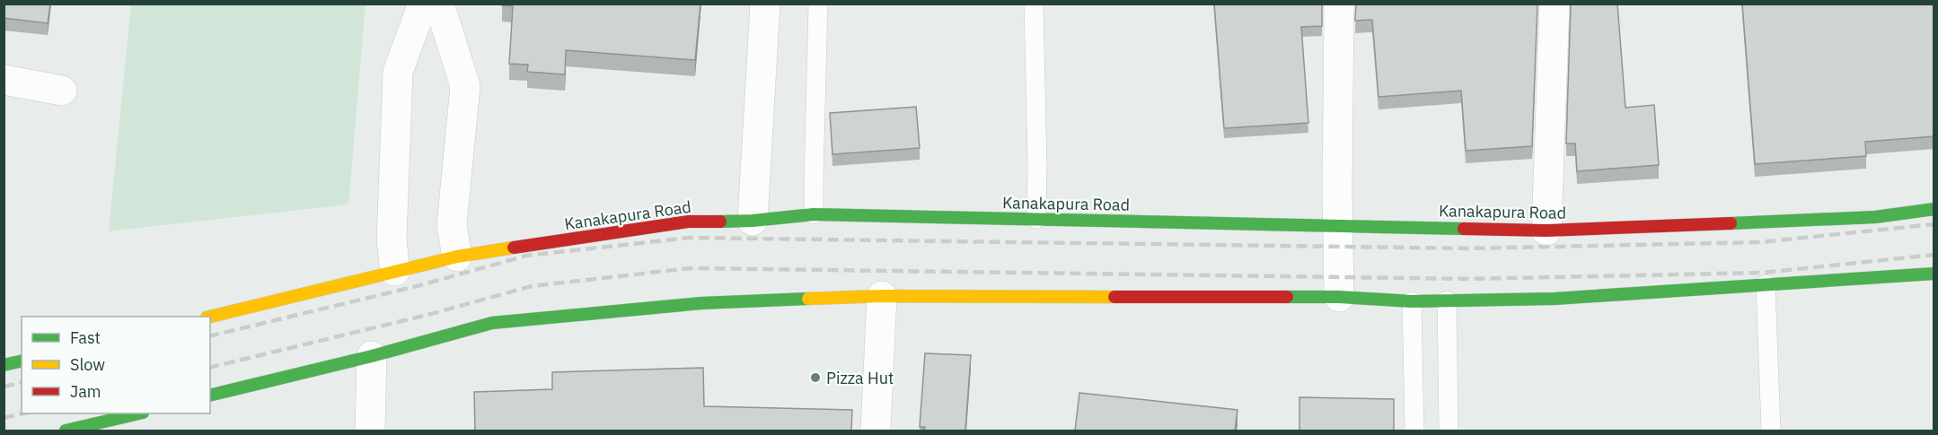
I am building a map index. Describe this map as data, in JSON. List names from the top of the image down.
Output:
{
  "streets": {
    "highway": ["Kanakapura Road"]
  },
  "places": ["Pizza Hut"],
  "legend": ["Fast", "Slow", "Jam"]
}
